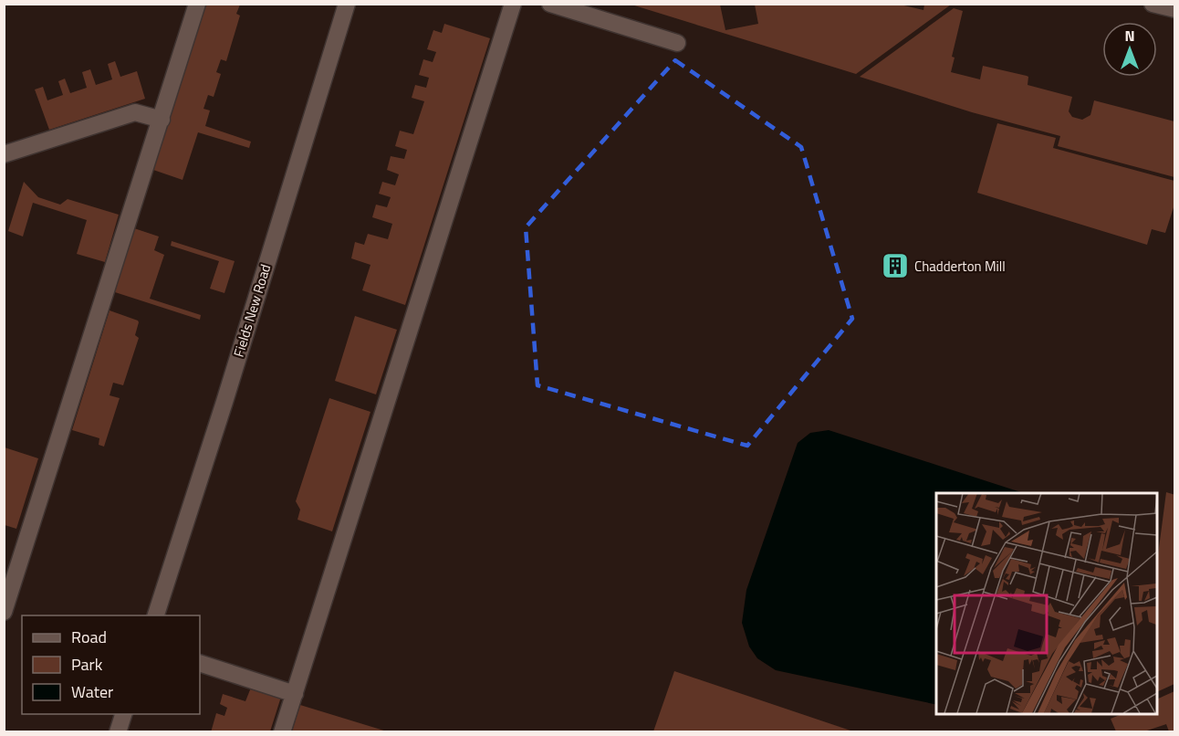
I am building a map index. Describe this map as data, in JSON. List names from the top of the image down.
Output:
{
  "streets": {
    "street": ["Fields New Road"]
  },
  "places": {
    "building": ["Chadderton Mill"]
  },
  "legend": ["Road", "Park", "Water"],
  "north": "top"
}
